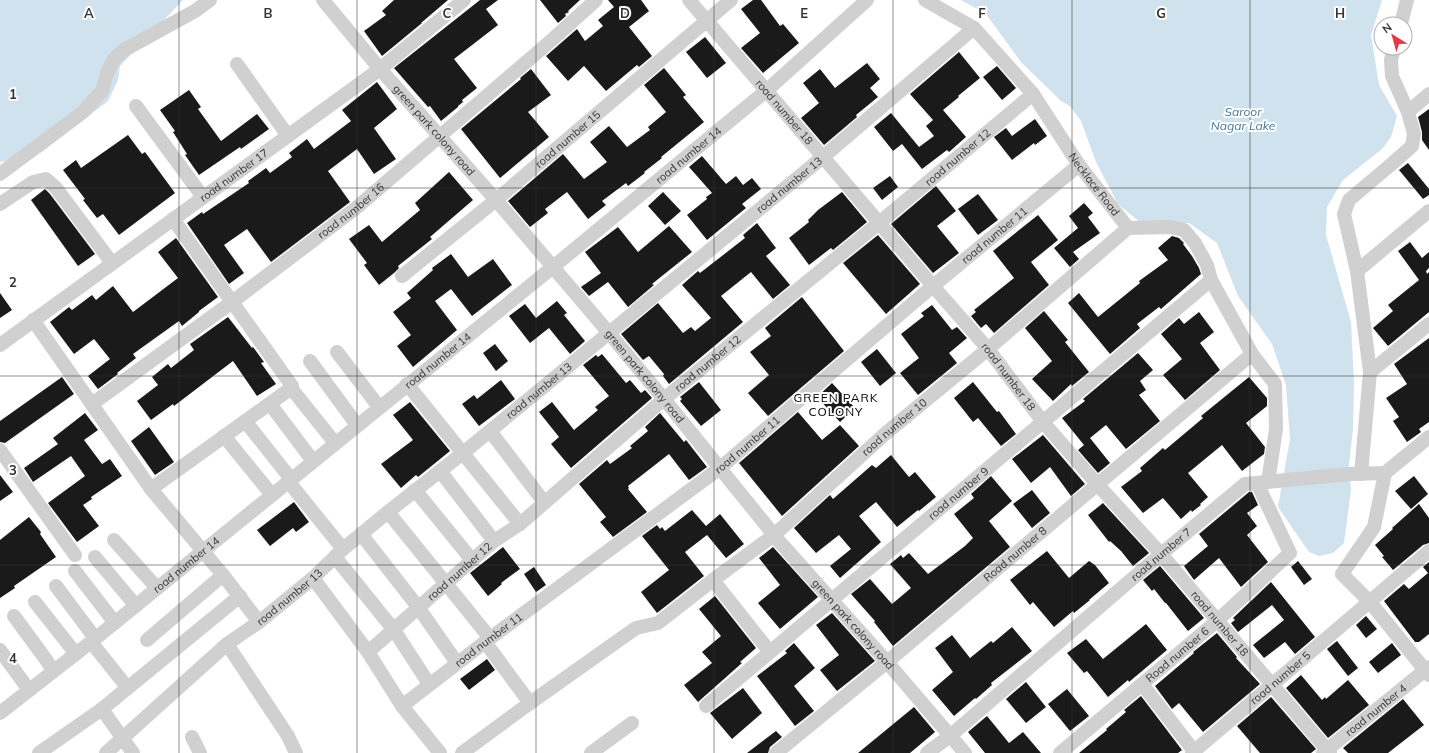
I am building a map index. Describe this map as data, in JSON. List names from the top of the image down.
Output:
{
  "streets": {
    "street": [
      "road number 18",
      "green park colony road",
      "road number 15",
      "road number 14",
      "road number 12",
      "road number 17",
      "Necklace Road",
      "road number 13",
      "road number 16",
      "road number 11",
      "road number 10",
      "road number 9",
      "Road number 8",
      "road number 7",
      "Road number 6",
      "road number 5",
      "road number 4"
    ]
  },
  "crossings": [
    ["road number 18", "road number 15"],
    ["road number 18", "road number 14"],
    ["road number 18", "road number 12"],
    ["road number 18", "road number 13"],
    ["road number 18", "road number 11"],
    ["road number 18", "road number 10"],
    ["road number 18", "road number 9"],
    ["road number 18", "Road number 8"],
    ["road number 18", "road number 7"],
    ["road number 18", "Road number 6"],
    ["road number 18", "road number 5"],
    ["road number 18", "road number 4"],
    ["green park colony road", "road number 15"],
    ["green park colony road", "road number 14"],
    ["green park colony road", "road number 12"],
    ["green park colony road", "road number 17"],
    ["green park colony road", "road number 13"],
    ["green park colony road", "road number 16"],
    ["green park colony road", "road number 11"],
    ["green park colony road", "road number 10"],
    ["green park colony road", "road number 9"],
    ["green park colony road", "Road number 8"],
    ["green park colony road", "road number 7"],
    ["road number 12", "Necklace Road"],
    ["Necklace Road", "road number 13"],
    ["Necklace Road", "road number 11"],
    ["Necklace Road", "road number 10"],
    ["road number 7", "Road number 6"]
  ],
  "districts": ["GREEN PARK COLONY"],
  "water": ["Saroor Nagar Lake"],
  "north": "top left",
  "grid": {
    "columns": [
      "A",
      "B",
      "C",
      "D",
      "E",
      "F",
      "G",
      "H"
    ],
    "rows": [
      "1",
      "2",
      "3",
      "4"
    ]
  }
}
